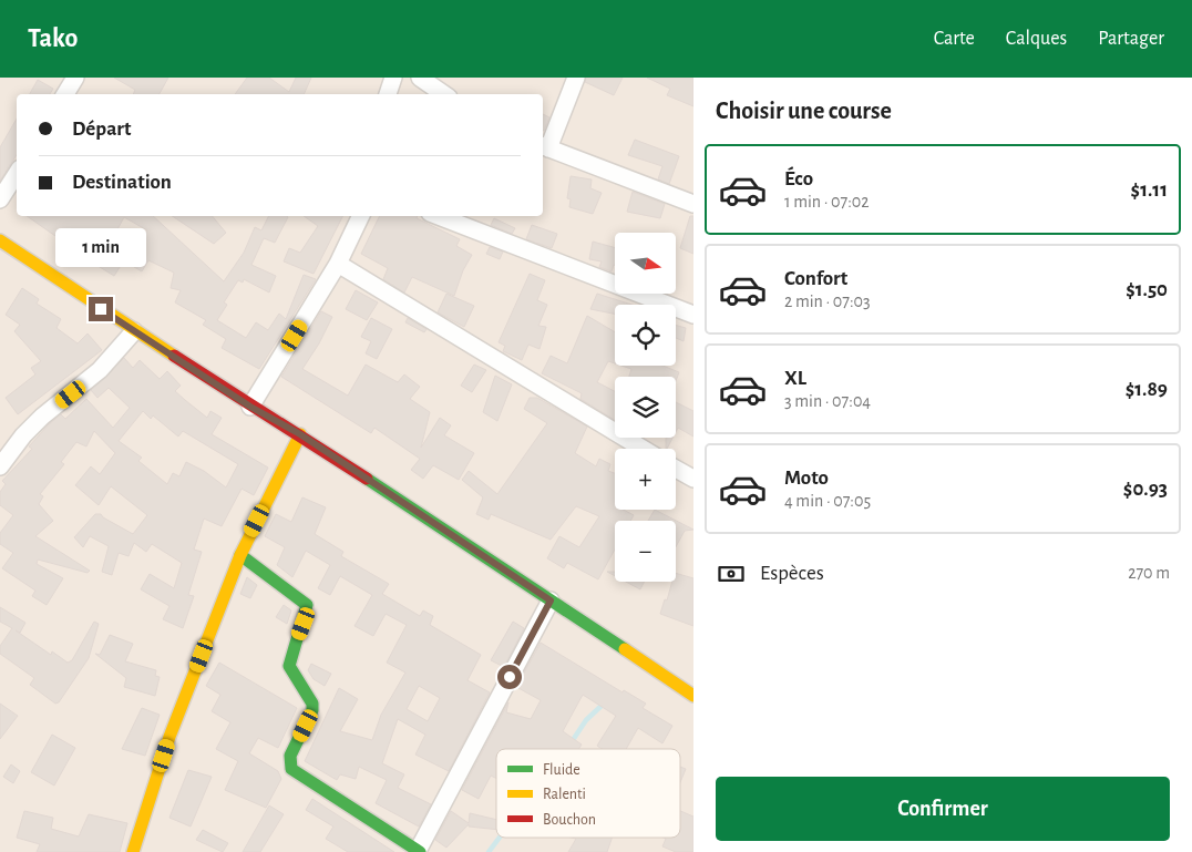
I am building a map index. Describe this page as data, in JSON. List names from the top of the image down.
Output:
{
  "legend": ["Fluide", "Ralenti", "Bouchon"],
  "north": "right",
  "page": {
    "header": "Tako",
    "nav": ["Carte", "Calques", "Partager"],
    "heading": "Choisir une course",
    "banner": ["Départ", "Destination"],
    "list": [
      {
        "name": "Éco",
        "note": "1 min · 07:02",
        "value": "$1.11"
      },
      {
        "name": "Confort",
        "note": "2 min · 07:03",
        "value": "$1.50"
      },
      {
        "name": "XL",
        "note": "3 min · 07:04",
        "value": "$1.89"
      },
      {
        "name": "Moto",
        "note": "4 min · 07:05",
        "value": "$0.93"
      }
    ],
    "bubble": "1 min",
    "map_buttons": ["+", "−"],
    "pay": ["Espèces", "270 m"],
    "buttons": "Confirmer"
  }
}
